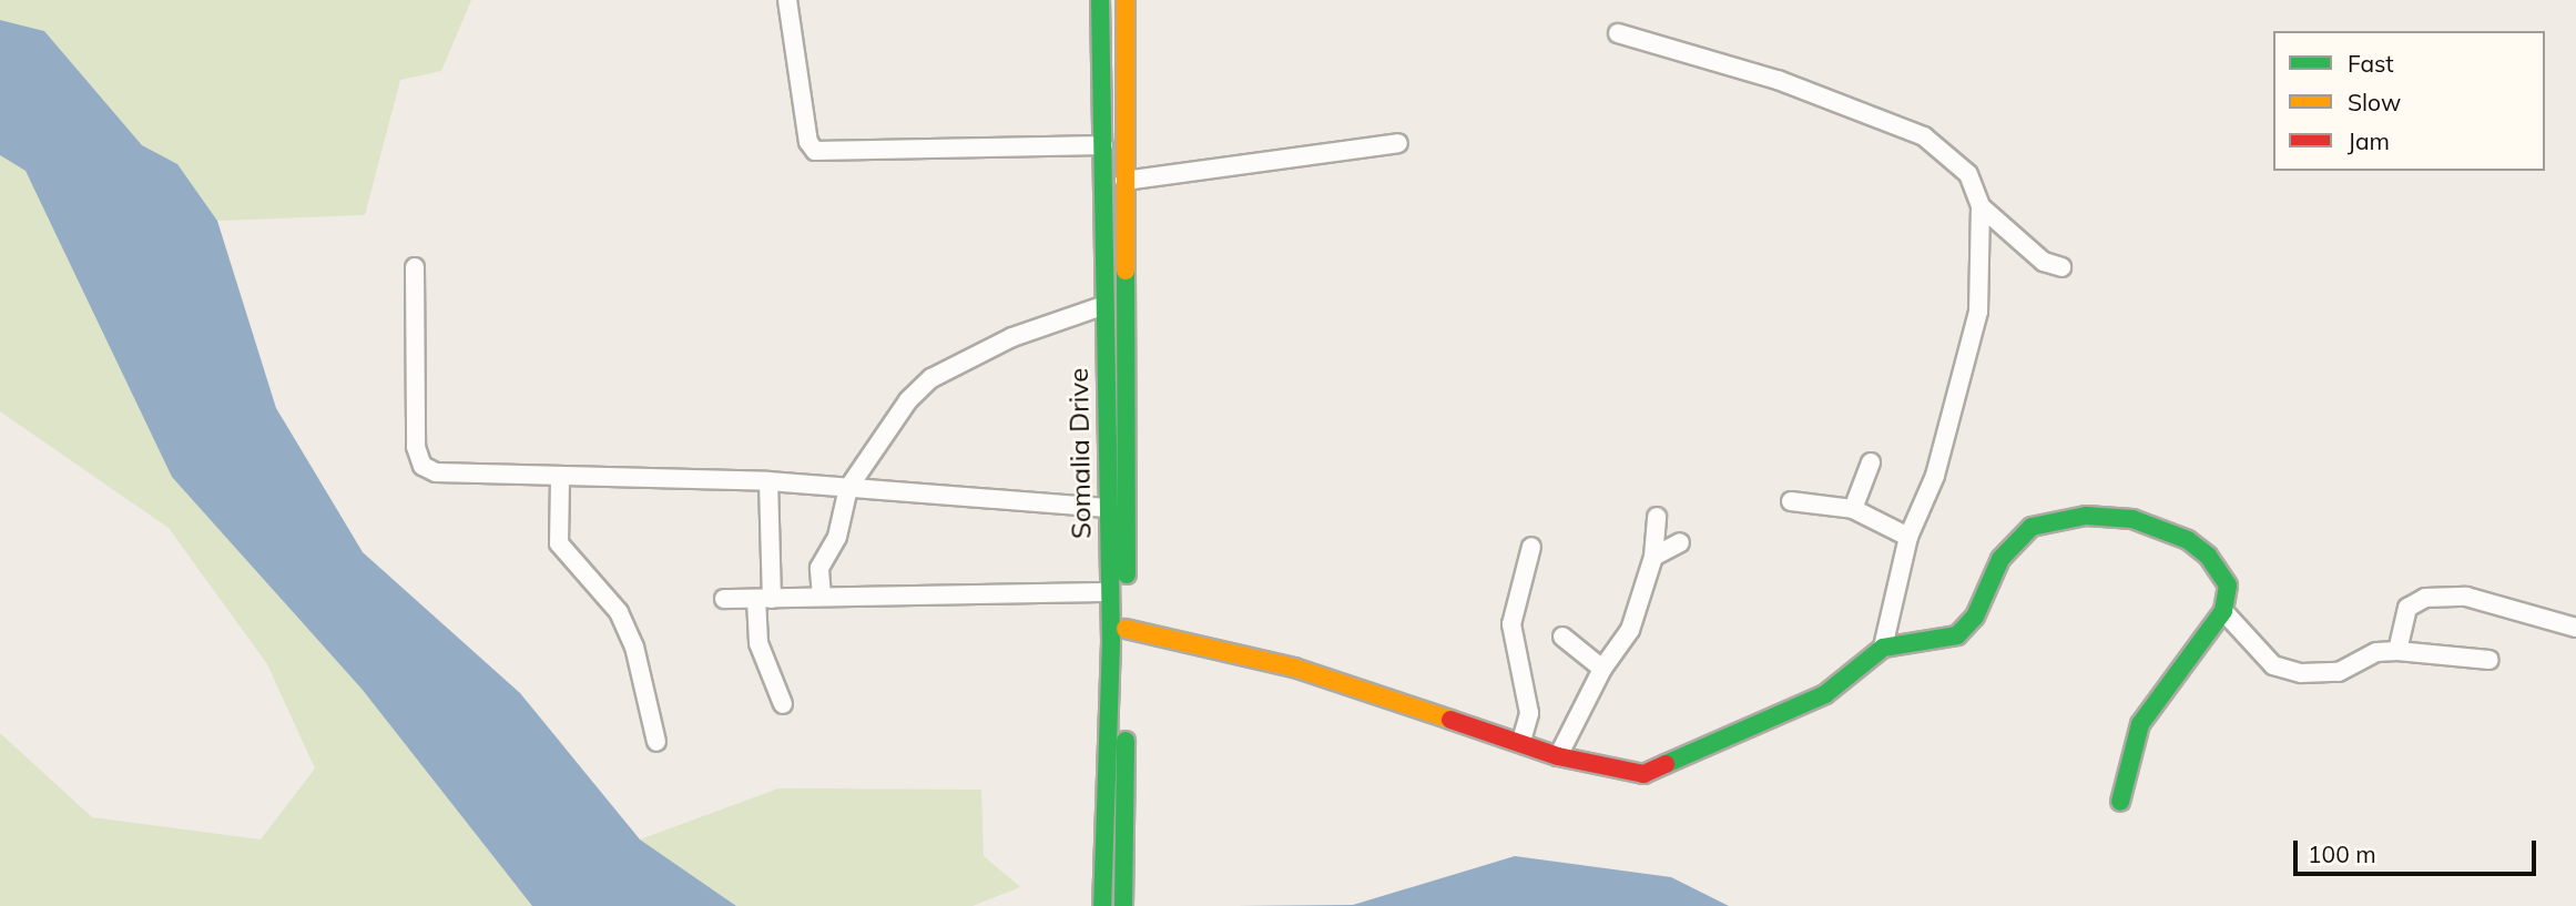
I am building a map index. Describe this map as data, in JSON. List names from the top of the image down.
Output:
{
  "streets": {
    "main road": ["Somalia Drive"]
  },
  "legend": ["Fast", "Slow", "Jam"],
  "scale_bar": "100 m"
}
